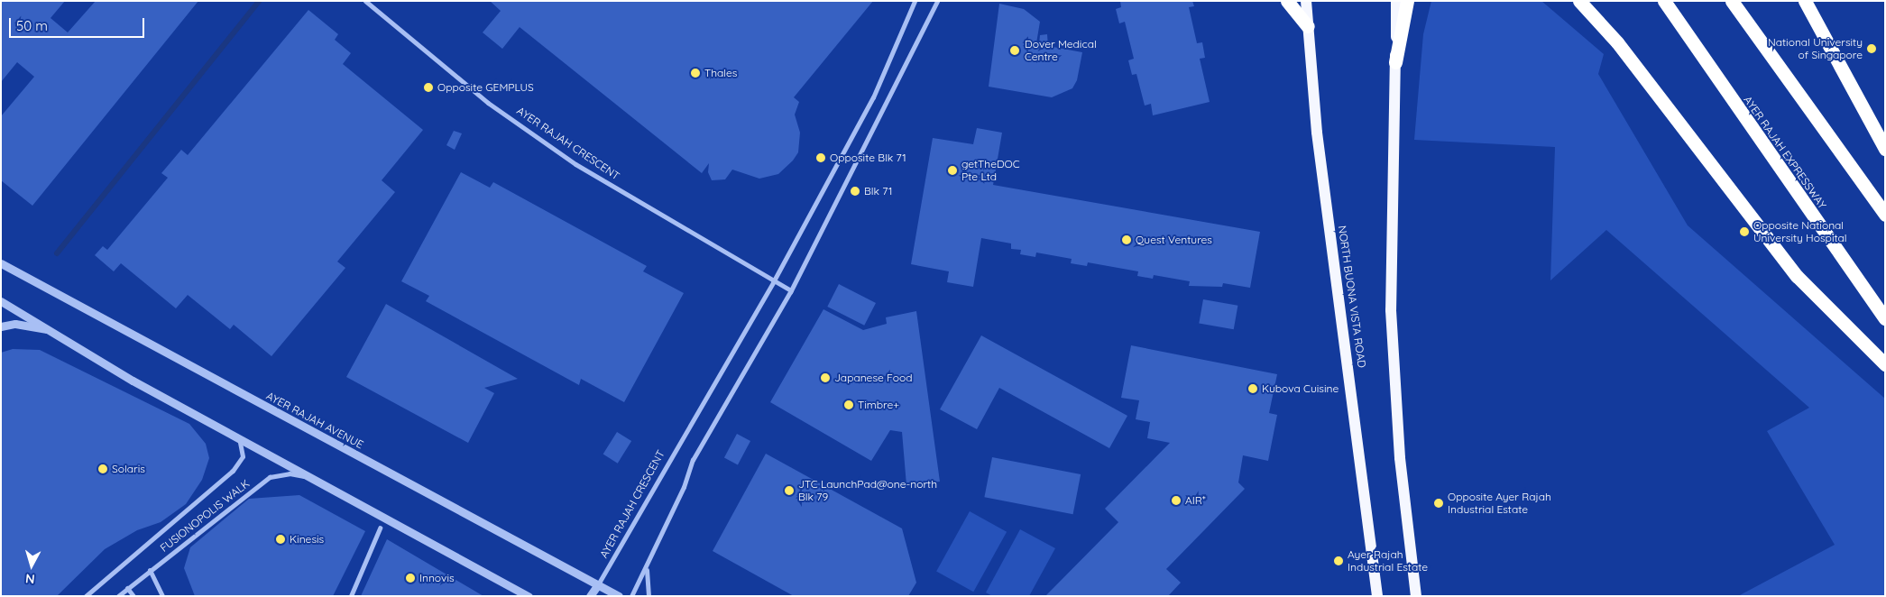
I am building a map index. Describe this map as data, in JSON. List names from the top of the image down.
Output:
{
  "streets": {
    "highway": ["AYER RAJAH EXPRESSWAY"],
    "main road": ["NORTH BUONA VISTA ROAD"],
    "street": ["AYER RAJAH CRESCENT", "AYER RAJAH AVENUE", "FUSIONOPOLIS WALK"]
  },
  "crossings": [
    ["AYER RAJAH CRESCENT", "AYER RAJAH AVENUE"]
  ],
  "places": [
    "National University of Singapore",
    "Dover Medical Centre",
    "Thales",
    "Opposite GEMPLUS",
    "Opposite Blk 71",
    "getTheDOC Pte Ltd",
    "Blk 71",
    "Opposite National University Hospital",
    "Quest Ventures",
    "Japanese Food",
    "Kubova Cuisine",
    "Timbre+",
    "Solaris",
    "JTC LaunchPad@one-north Blk 79",
    "AIR⁺",
    "Opposite Ayer Rajah Industrial Estate",
    "Kinesis",
    "Ayer Rajah Industrial Estate",
    "Innovis"
  ],
  "scale_bar": "50 m",
  "north": "bottom"
}
